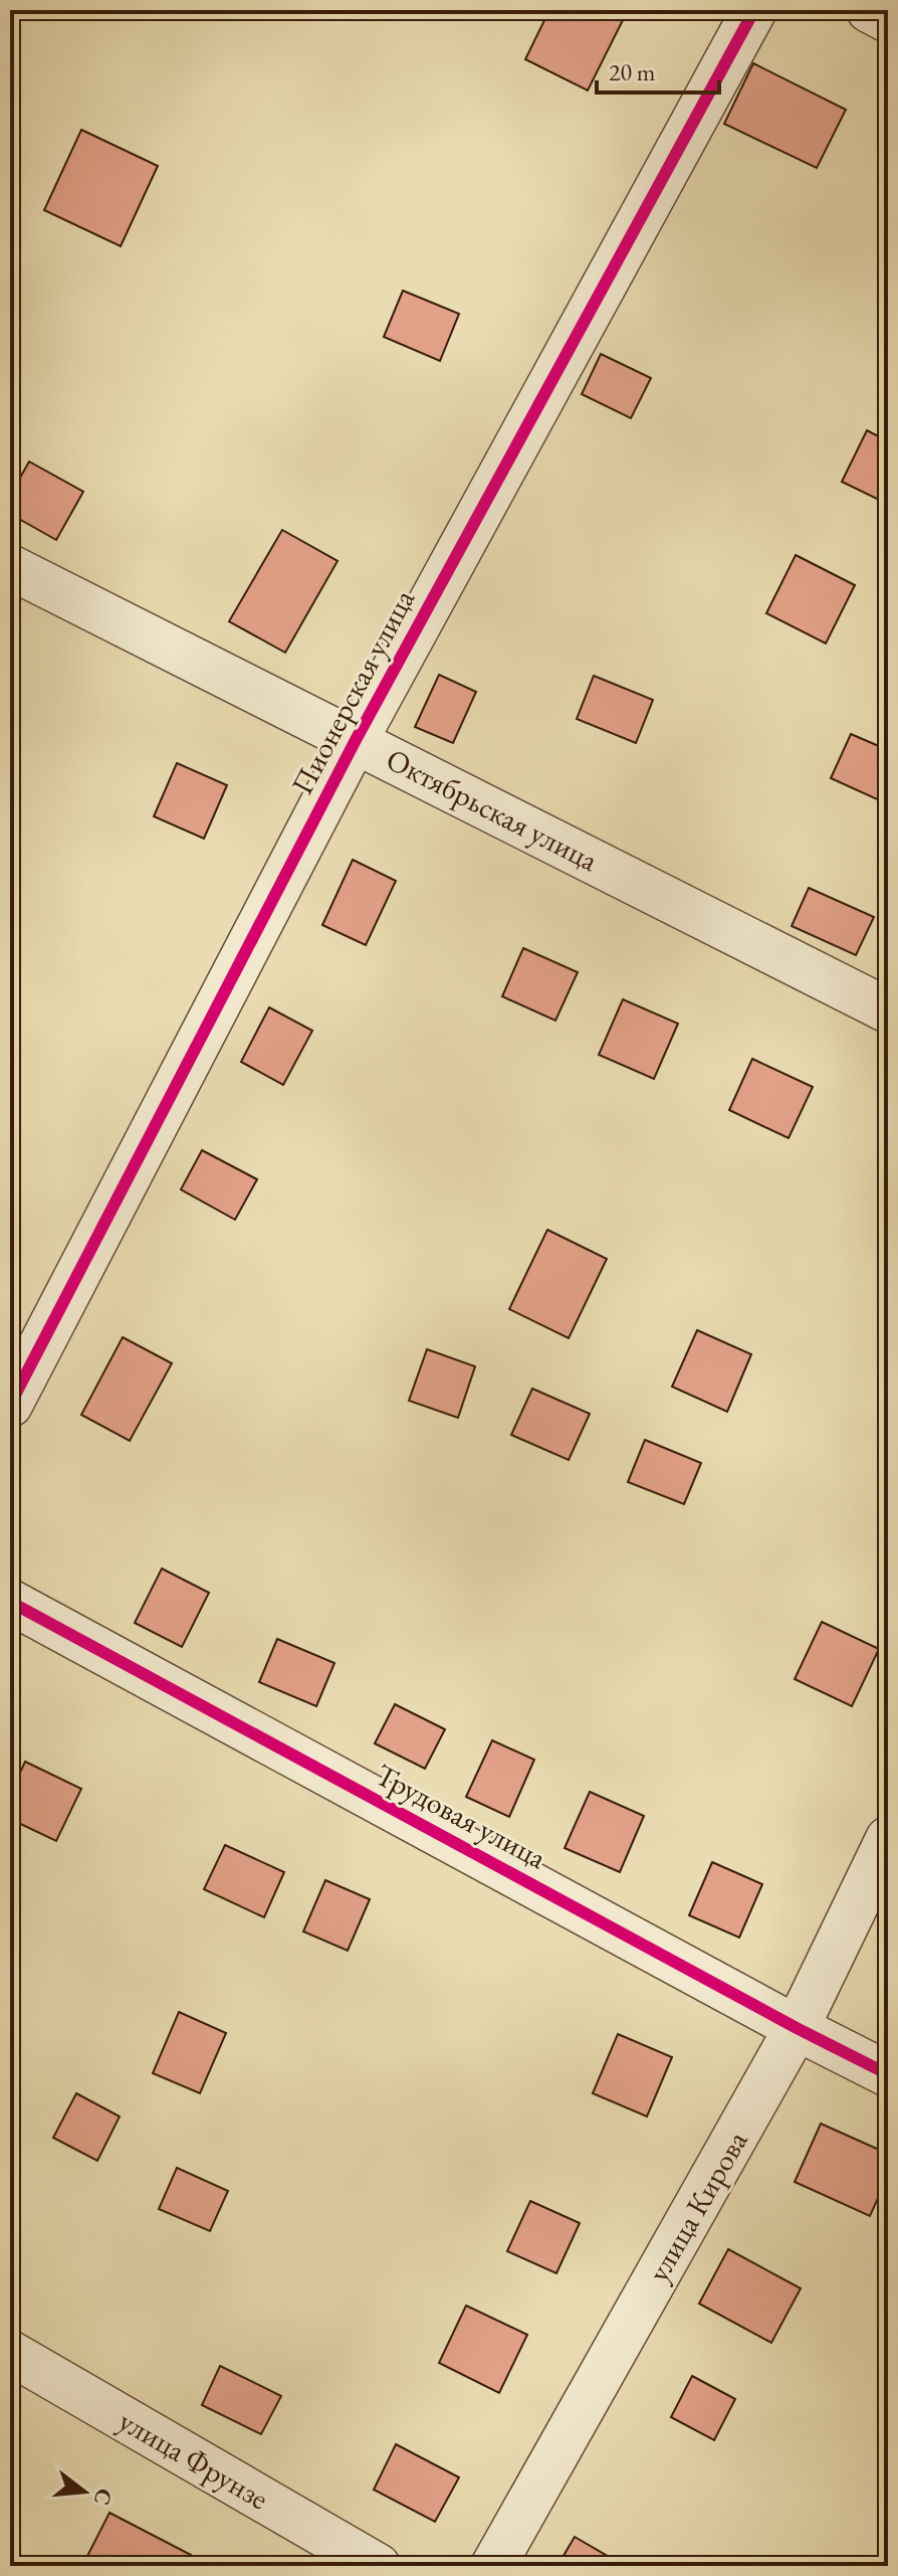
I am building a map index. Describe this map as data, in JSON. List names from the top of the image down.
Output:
{
  "streets": {
    "street": [
      "Пионерская улица",
      "Октябрьская улица",
      "Трудовая улица",
      "улица Кирова",
      "улица Фрунзе"
    ]
  },
  "crossings": [
    ["Пионерская улица", "Октябрьская улица"],
    ["Трудовая улица", "улица Кирова"]
  ],
  "scale_bar": "20 m",
  "north": "right"
}
